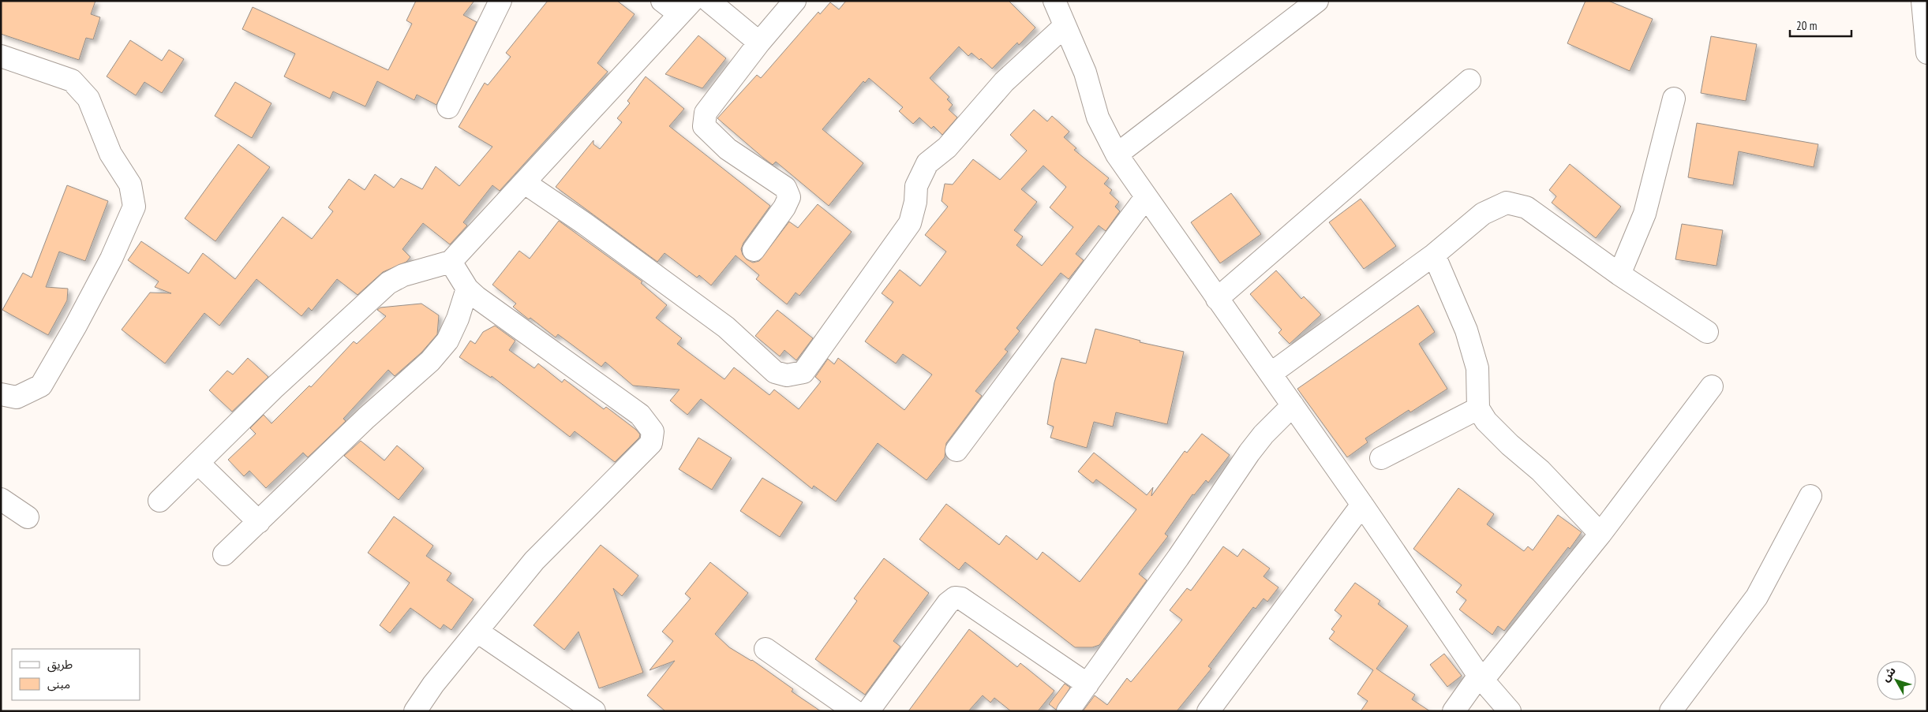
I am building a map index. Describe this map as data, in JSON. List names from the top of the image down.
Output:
{
  "legend": ["طريق", "مبنى"],
  "scale_bar": "20 m",
  "north": "top left"
}
